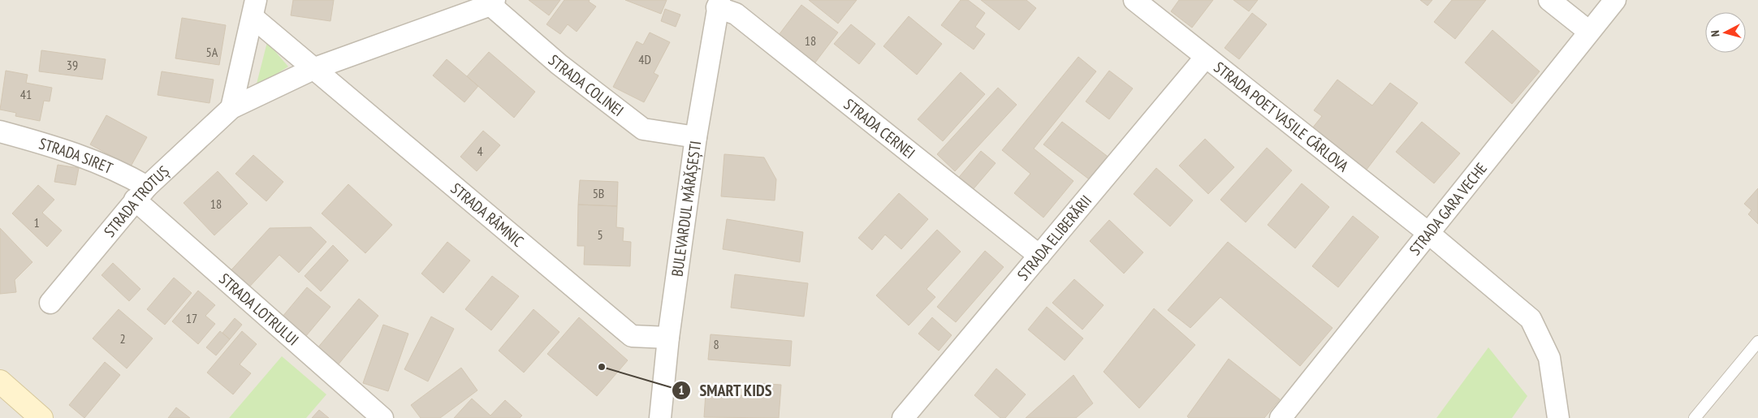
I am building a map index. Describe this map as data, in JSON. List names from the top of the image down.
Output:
{
  "streets": {
    "street": [
      "STRADA COLINEI",
      "STRADA POET VASILE CÂRLOVA",
      "STRADA CERNEI",
      "STRADA SIRET",
      "STRADA TROTUȘ",
      "BULEVARDUL MĂRĂȘEȘTI",
      "STRADA GARA VECHE",
      "STRADA RÂMNIC",
      "STRADA ELIBERĂRII",
      "STRADA LOTRULUI"
    ]
  },
  "crossings": [
    ["STRADA COLINEI", "STRADA TROTUȘ"],
    ["STRADA COLINEI", "BULEVARDUL MĂRĂȘEȘTI"],
    ["STRADA COLINEI", "STRADA RÂMNIC"],
    ["STRADA POET VASILE CÂRLOVA", "STRADA GARA VECHE"],
    ["STRADA POET VASILE CÂRLOVA", "STRADA ELIBERĂRII"],
    ["STRADA CERNEI", "BULEVARDUL MĂRĂȘEȘTI"],
    ["STRADA CERNEI", "STRADA ELIBERĂRII"],
    ["STRADA SIRET", "STRADA TROTUȘ"],
    ["STRADA SIRET", "STRADA LOTRULUI"],
    ["STRADA TROTUȘ", "STRADA RÂMNIC"],
    ["STRADA TROTUȘ", "STRADA LOTRULUI"],
    ["BULEVARDUL MĂRĂȘEȘTI", "STRADA RÂMNIC"]
  ],
  "places": ["SMART KIDS"],
  "house_numbers": [
    "18",
    "5A",
    "4D",
    "39",
    "41",
    "4",
    "5B",
    "18",
    "1",
    "5",
    "17",
    "2",
    "8"
  ],
  "north": "left"
}
